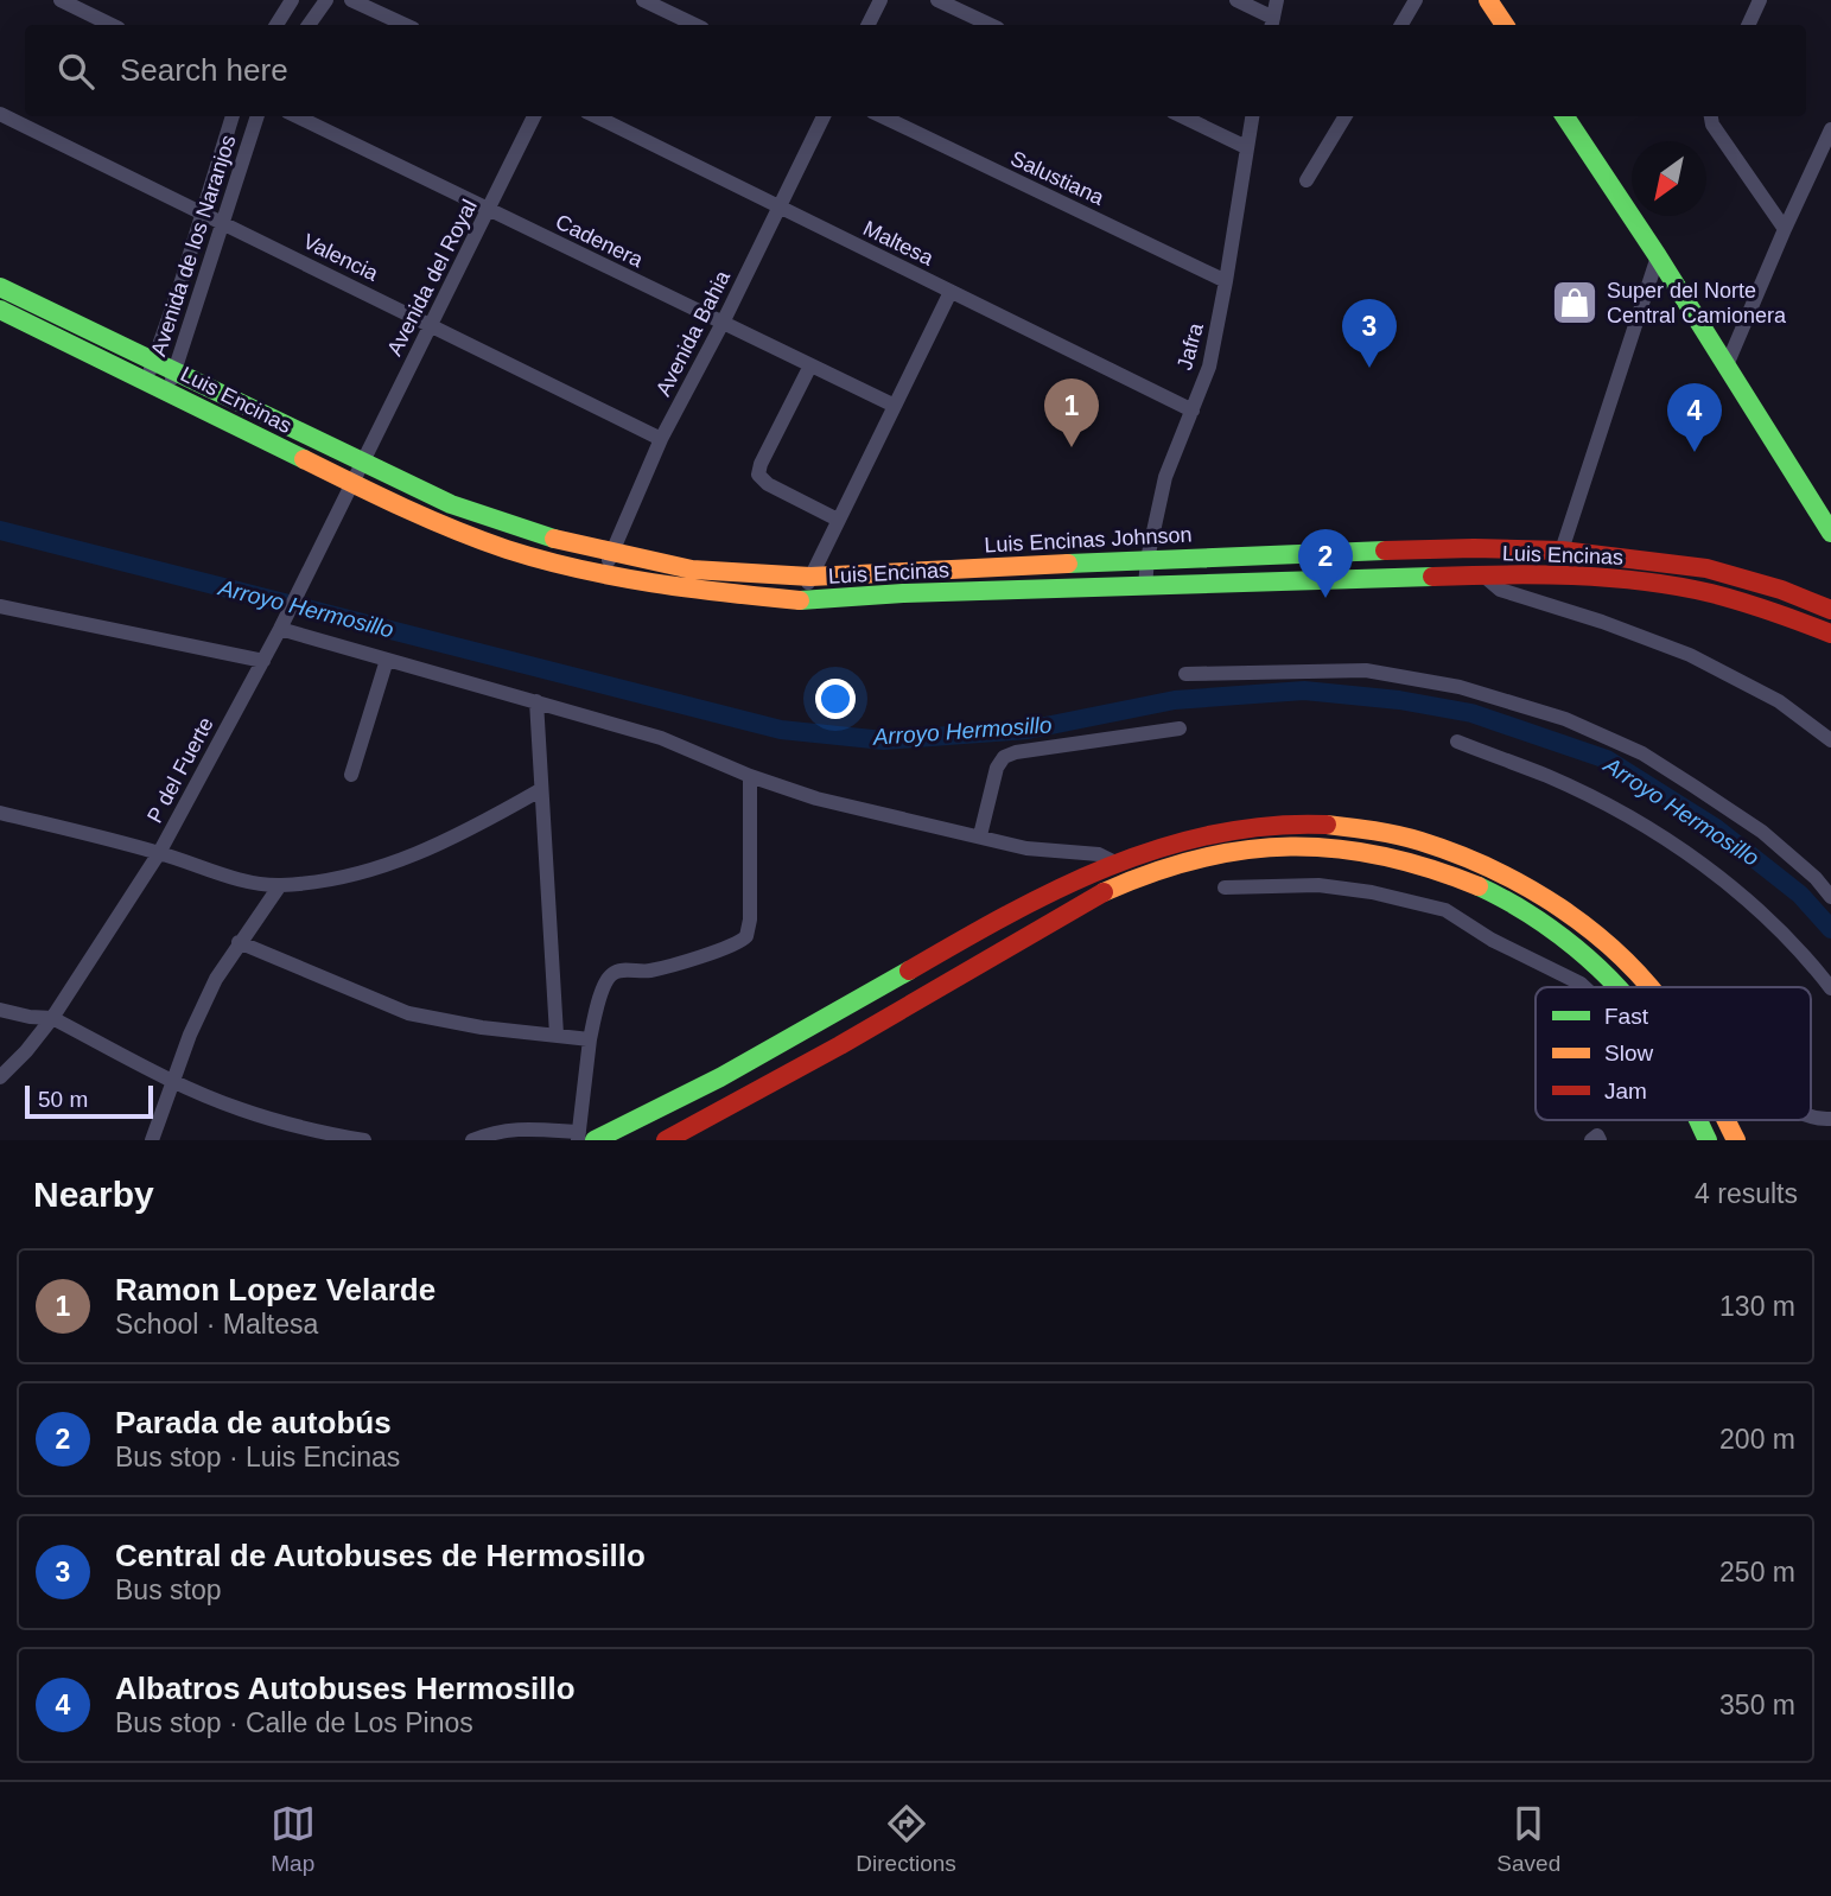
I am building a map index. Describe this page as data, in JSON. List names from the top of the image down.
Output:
{
  "streets": {
    "main road": ["Luis Encinas", "Luis Encinas Johnson"],
    "street": [
      "Salustiana",
      "Cadenera",
      "Maltesa",
      "Avenida de los Naranjos",
      "Valencia",
      "Avenida del Royal",
      "Avenida Bahia",
      "Jafra",
      "P del Fuerte"
    ]
  },
  "crossings": [
    ["Salustiana", "Jafra"],
    ["Cadenera", "Avenida del Royal"],
    ["Cadenera", "Avenida Bahia"],
    ["Maltesa", "Avenida Bahia"],
    ["Maltesa", "Jafra"],
    ["Avenida de los Naranjos", "Valencia"],
    ["Avenida de los Naranjos", "Luis Encinas"],
    ["Avenida de los Naranjos", "Luis Encinas Johnson"],
    ["Valencia", "Avenida del Royal"],
    ["Valencia", "Avenida Bahia"],
    ["Avenida del Royal", "Luis Encinas Johnson"],
    ["Avenida del Royal", "P del Fuerte"],
    ["Avenida Bahia", "Luis Encinas"],
    ["Avenida Bahia", "Luis Encinas Johnson"],
    ["Jafra", "Luis Encinas"],
    ["Jafra", "Luis Encinas Johnson"],
    ["Luis Encinas", "P del Fuerte"],
    ["Luis Encinas Johnson", "P del Fuerte"]
  ],
  "water": ["Arroyo Hermosillo"],
  "places": {
    "shop": ["Super del Norte Central Camionera"]
  },
  "legend": ["Fast", "Slow", "Jam"],
  "scale_bar": "50 m",
  "north": "bottom left",
  "page": {
    "search": "Search here",
    "pins": [
      "3",
      "1",
      "4",
      "2"
    ],
    "scale": "50 m",
    "heading": ["Nearby", "4 results"],
    "list": [
      {
        "mark": "1",
        "name": "Ramon Lopez Velarde",
        "note": "School · Maltesa",
        "value": "130 m"
      },
      {
        "mark": "2",
        "name": "Parada de autobús",
        "note": "Bus stop · Luis Encinas",
        "value": "200 m"
      },
      {
        "mark": "3",
        "name": "Central de Autobuses de Hermosillo",
        "note": "Bus stop",
        "value": "250 m"
      },
      {
        "mark": "4",
        "name": "Albatros Autobuses Hermosillo",
        "note": "Bus stop · Calle de Los Pinos",
        "value": "350 m"
      }
    ],
    "nav": ["Map", "Directions", "Saved"]
  }
}
